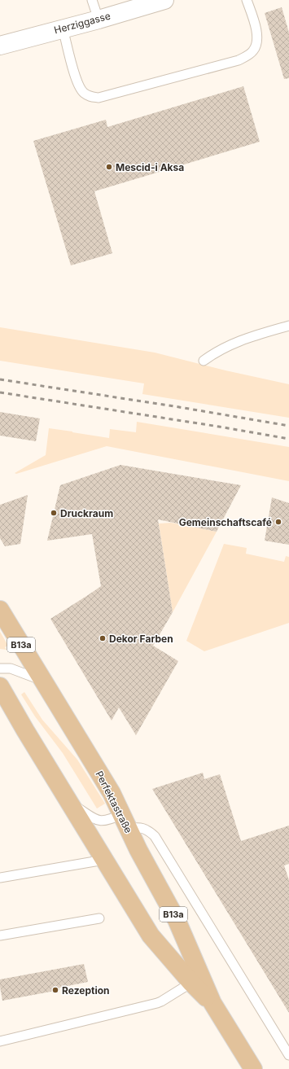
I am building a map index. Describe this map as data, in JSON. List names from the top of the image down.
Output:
{
  "streets": {
    "main road": ["B13a", "Perfektastraße"],
    "street": ["Herziggasse"]
  },
  "places": [
    "Mescid-i Aksa",
    "Druckraum",
    "Gemeinschaftscafé",
    "Dekor Farben",
    "Rezeption"
  ]
}
